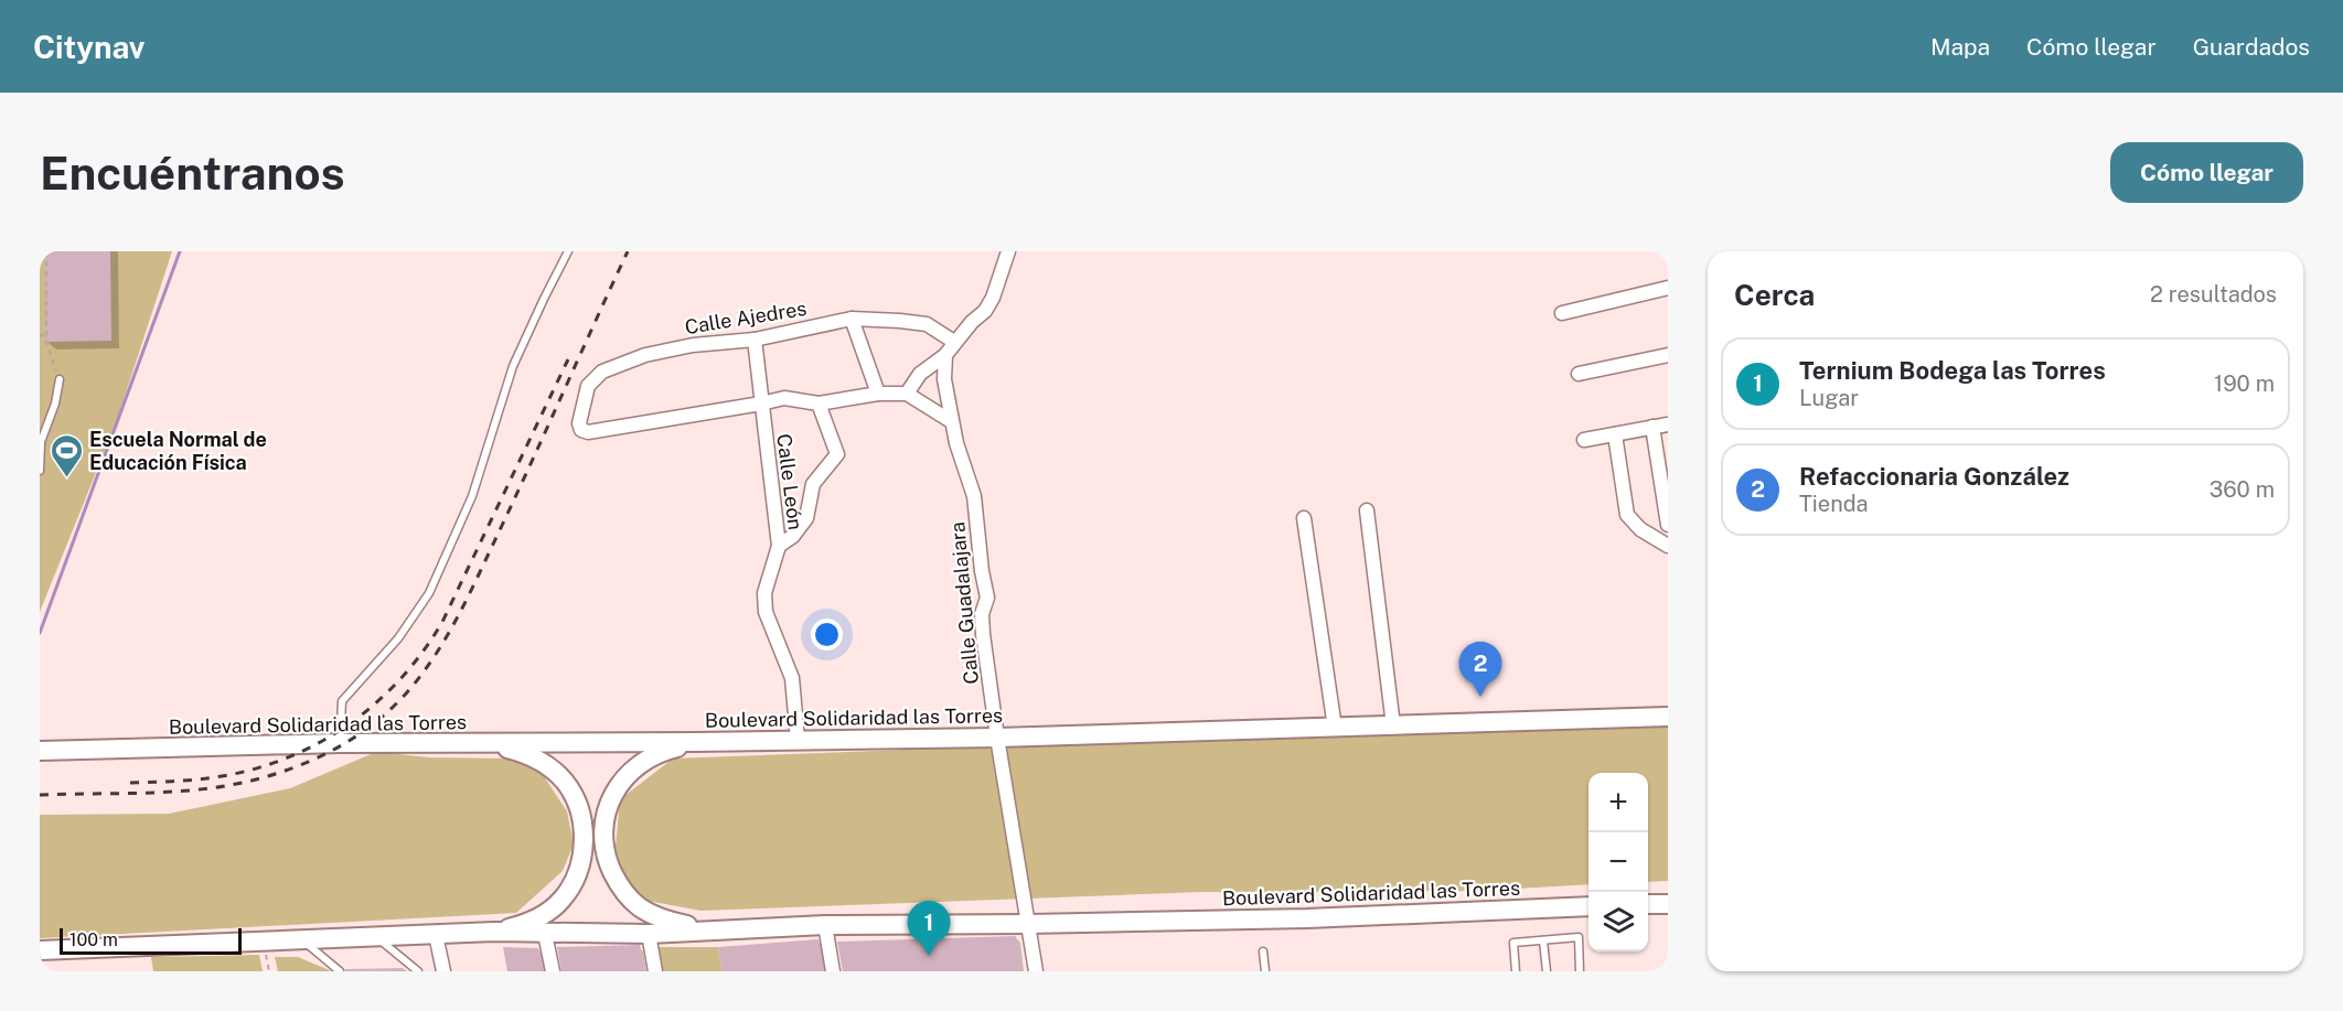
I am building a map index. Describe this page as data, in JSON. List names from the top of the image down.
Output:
{
  "streets": {
    "main road": ["Boulevard Solidaridad las Torres"],
    "street": ["Calle Ajedres", "Calle León", "Calle Guadalajara"]
  },
  "crossings": [
    ["Calle Ajedres", "Calle León"],
    ["Calle León", "Boulevard Solidaridad las Torres"],
    ["Calle Guadalajara", "Boulevard Solidaridad las Torres"]
  ],
  "places": {
    "sports": ["Escuela Normal de Educación Física"]
  },
  "scale_bar": "100 m",
  "page": {
    "header": "Citynav",
    "nav": ["Mapa", "Cómo llegar", "Guardados"],
    "buttons": "Cómo llegar",
    "title": "Encuéntranos",
    "heading": ["Cerca", "2 resultados"],
    "list": [
      {
        "mark": "1",
        "name": "Ternium Bodega las Torres",
        "note": "Lugar",
        "value": "190 m"
      },
      {
        "mark": "2",
        "name": "Refaccionaria González",
        "note": "Tienda",
        "value": "360 m"
      }
    ],
    "pins": ["2", "1"],
    "map_buttons": ["+", "−"],
    "scale": "100 m"
  }
}
